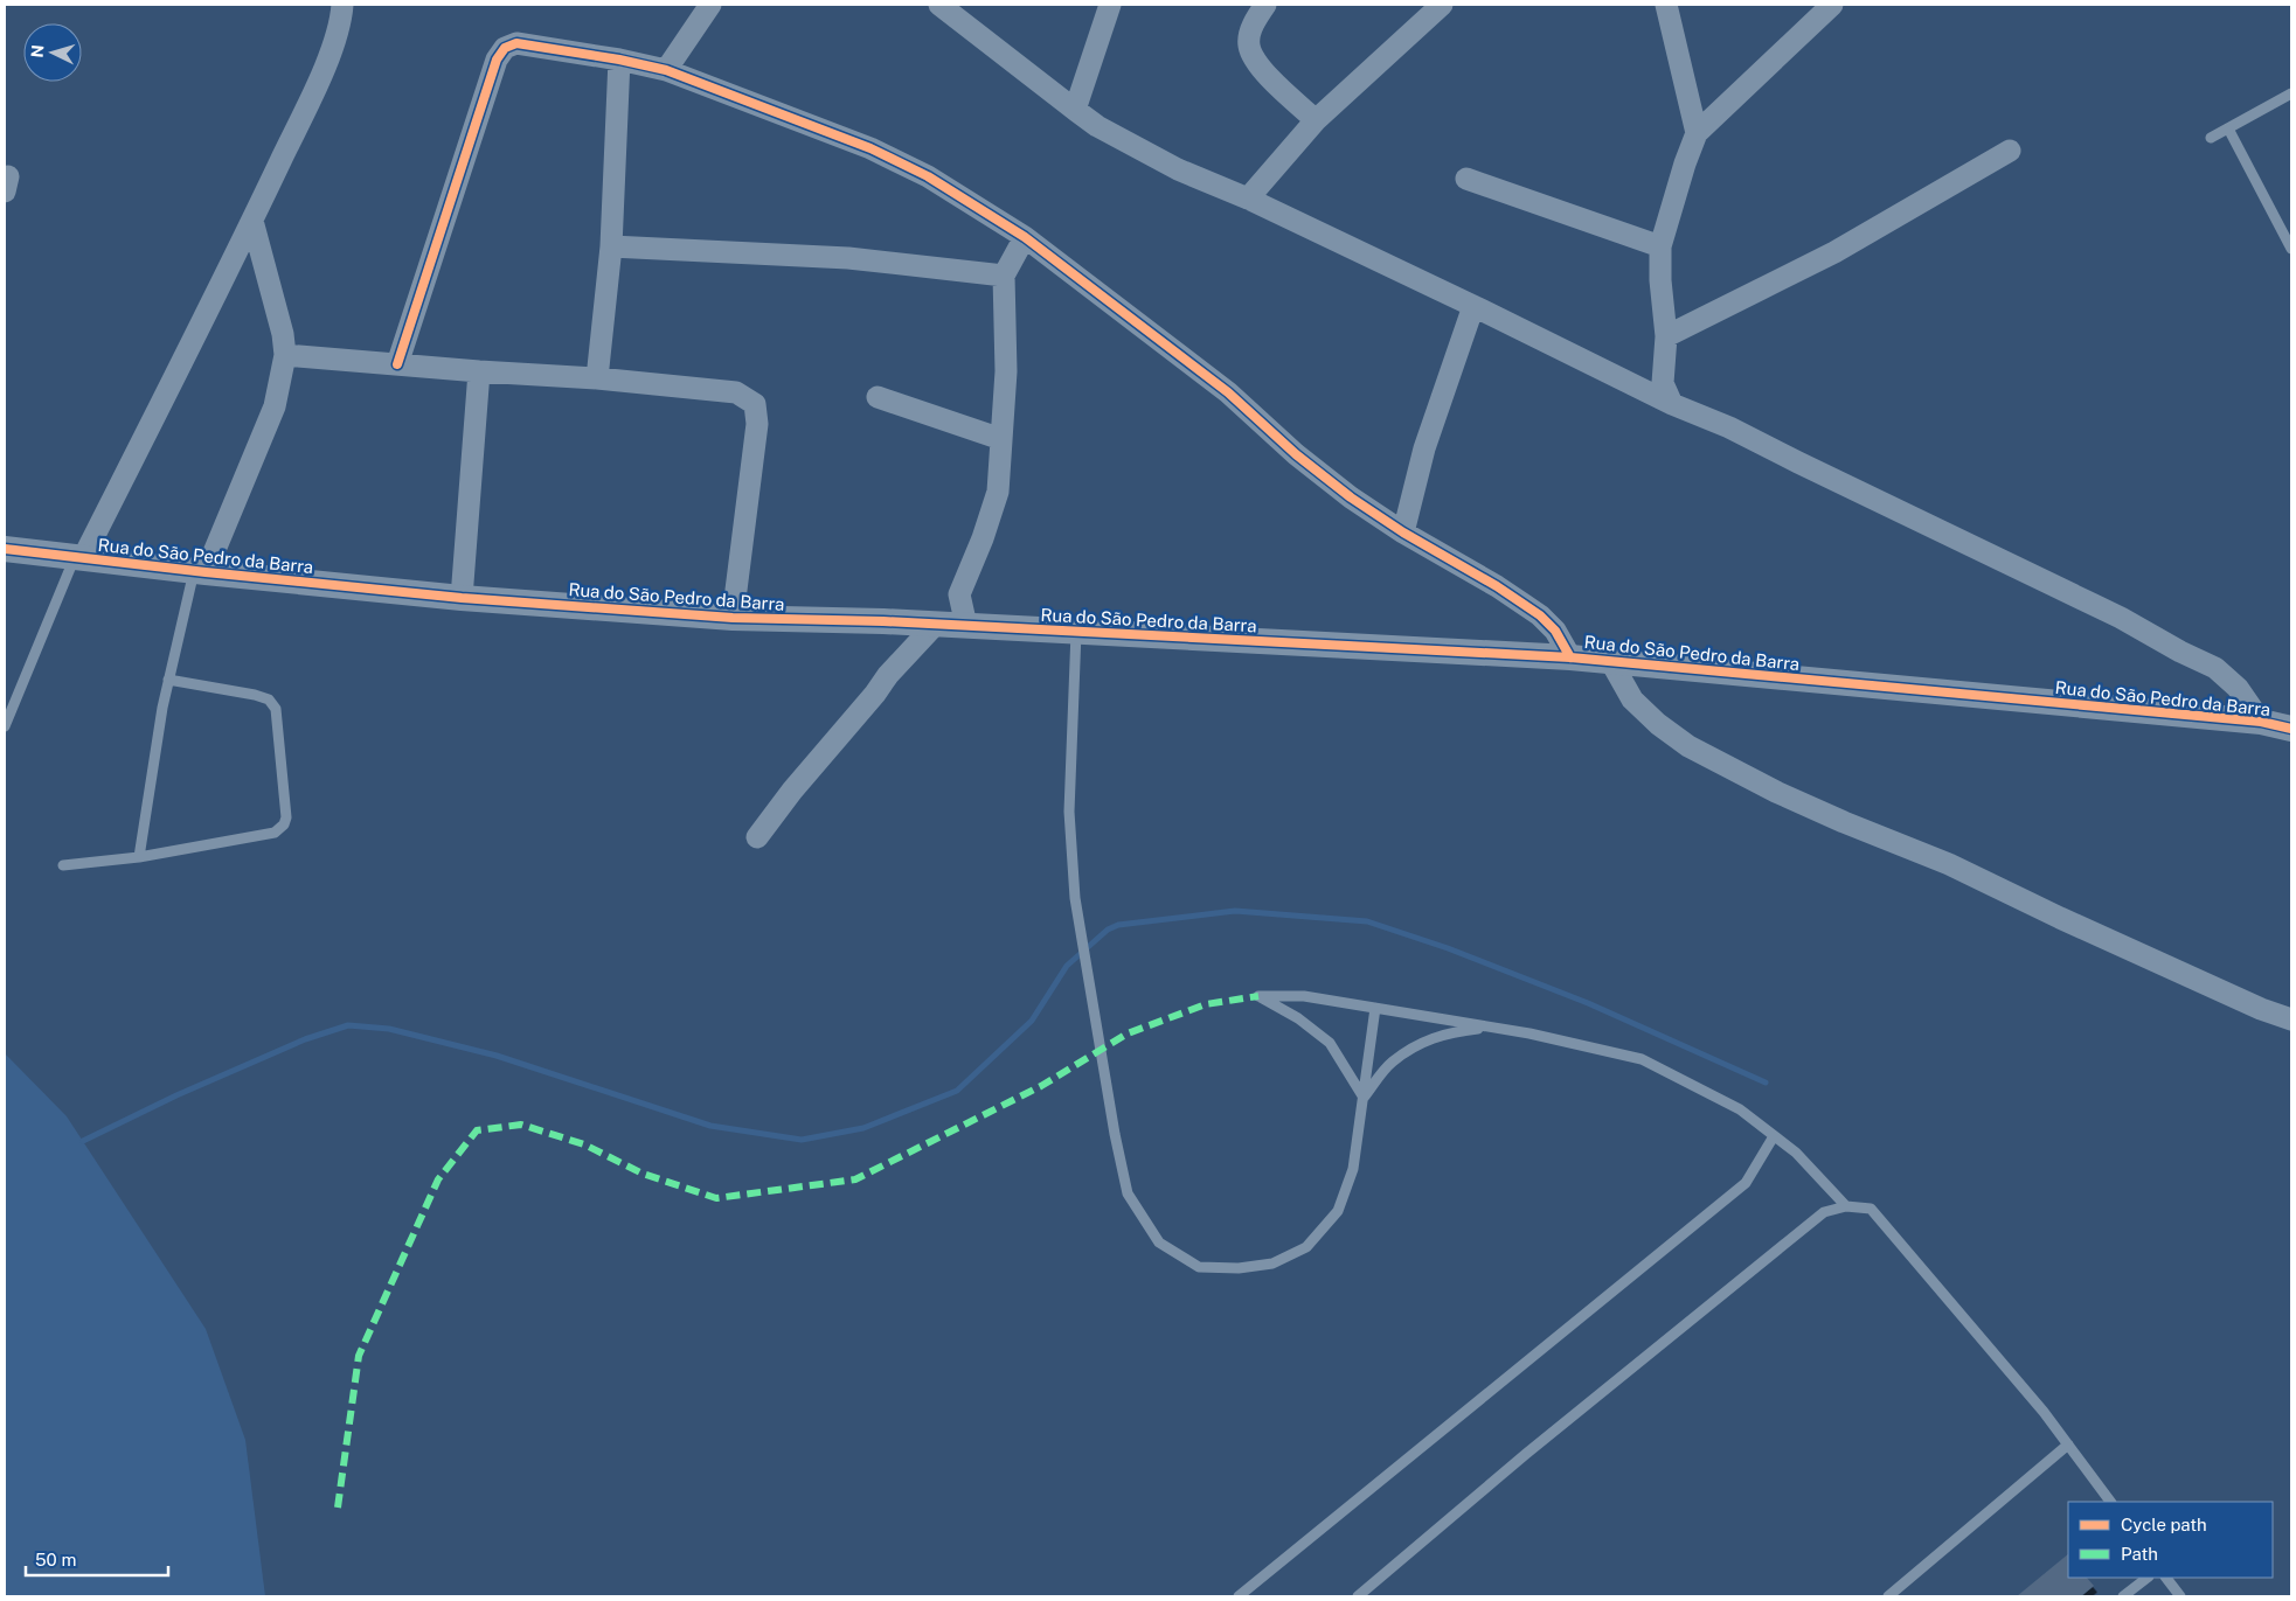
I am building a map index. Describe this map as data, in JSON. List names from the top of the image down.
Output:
{
  "streets": {
    "street": ["Rua do São Pedro da Barra"]
  },
  "legend": ["Cycle path", "Path"],
  "scale_bar": "50 m",
  "north": "left"
}
